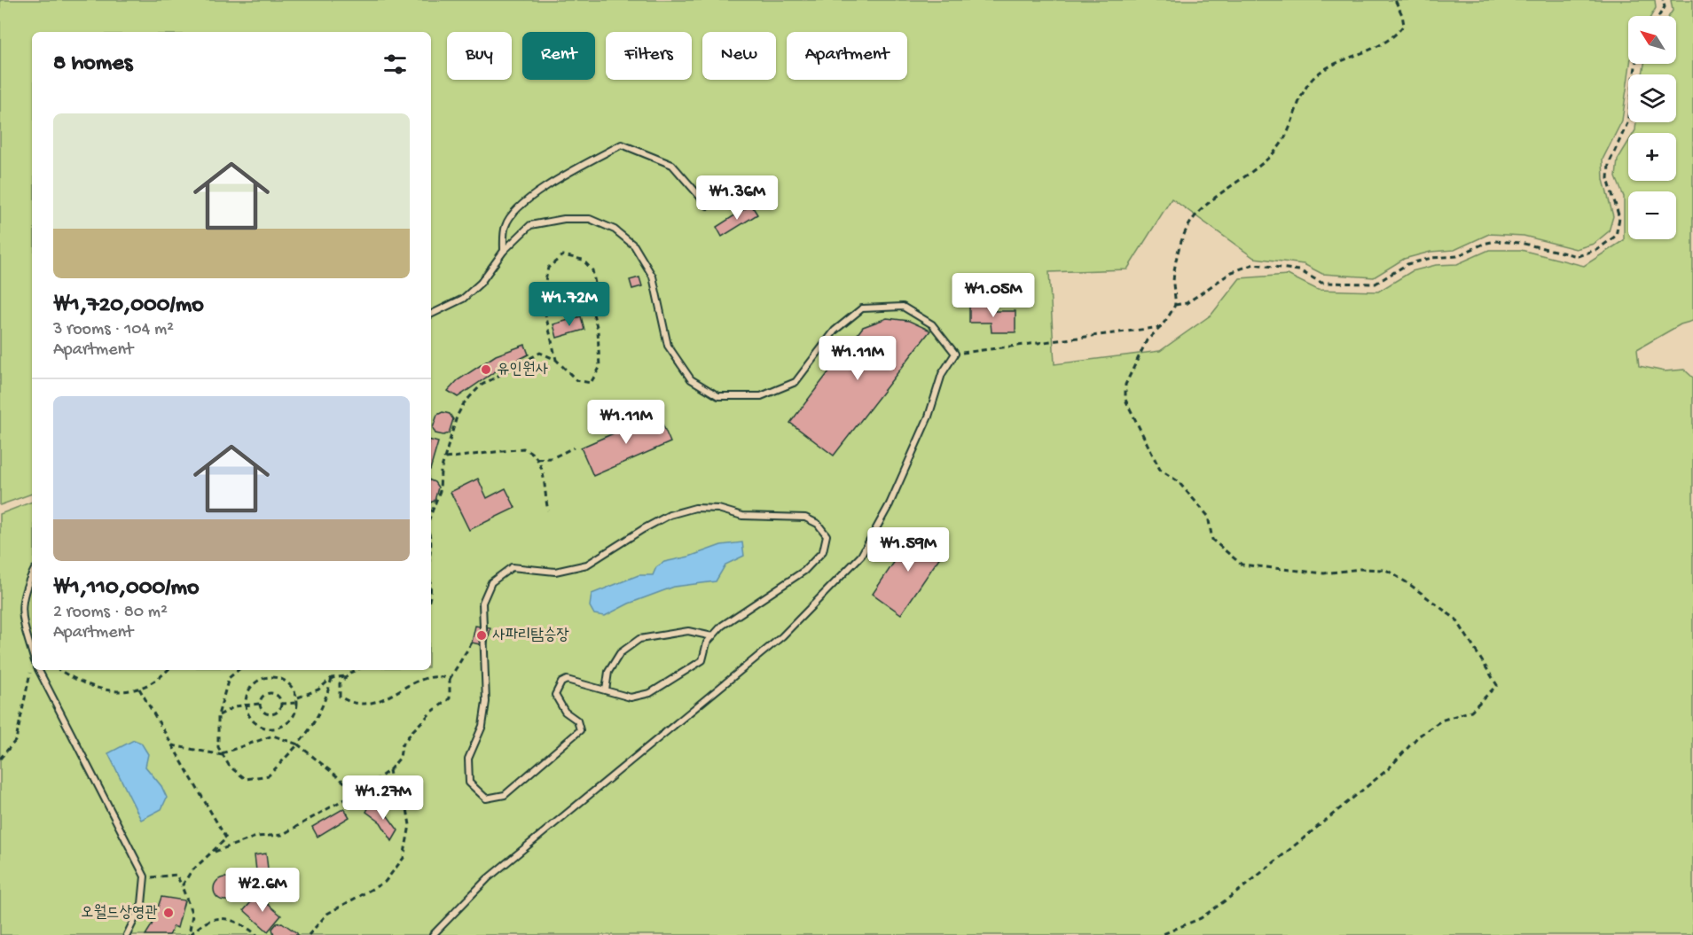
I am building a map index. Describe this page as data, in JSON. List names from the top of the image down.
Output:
{
  "places": ["유인원사", "사파리탐승장", "오월드상영관"],
  "north": "top left",
  "page": {
    "map_buttons": ["+", "−"],
    "chip": [
      "Buy",
      "Rent",
      "Filters",
      "New",
      "Apartment"
    ],
    "heading": "8 homes",
    "list": [
      {
        "name": "₩1,720,000/mo",
        "note": "3 rooms · 104 m² · Apartment"
      },
      {
        "name": "₩1,110,000/mo",
        "note": "2 rooms · 80 m² · Apartment"
      }
    ],
    "price": [
      "₩1.36M",
      "₩1.05M",
      "₩1.72M",
      "₩1.11M",
      "₩1.11M",
      "₩1.59M",
      "₩1.27M",
      "₩2.6M"
    ]
  }
}
